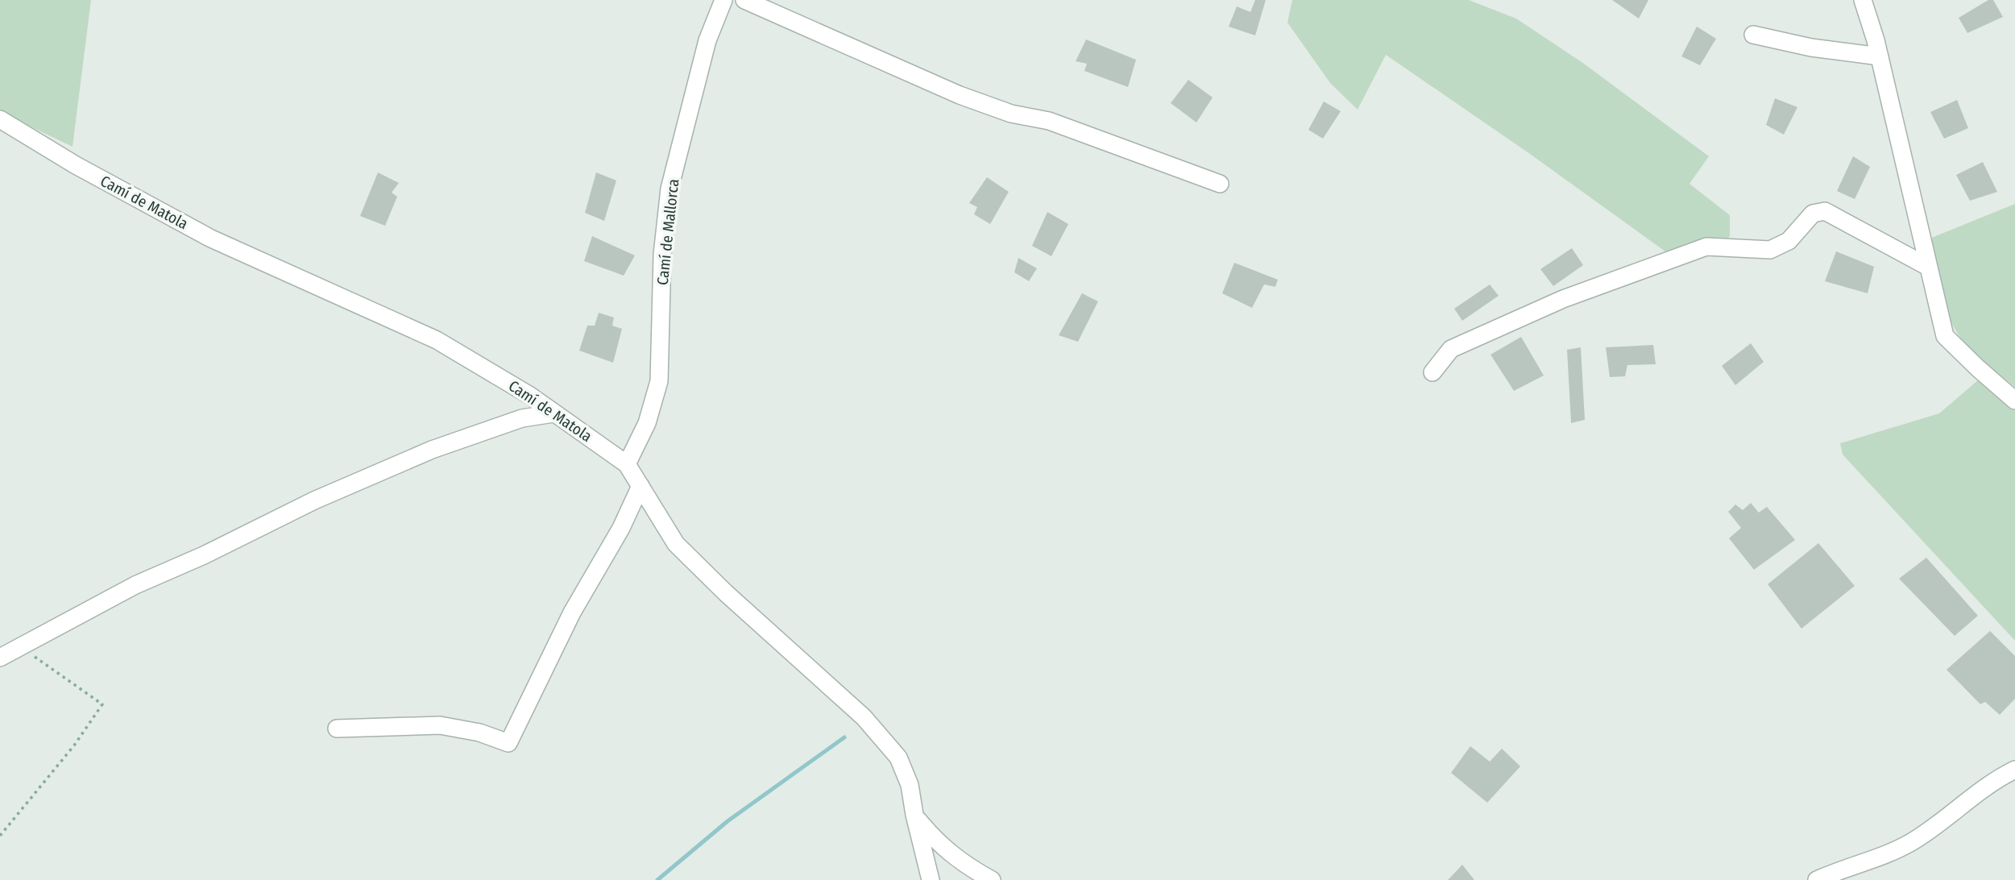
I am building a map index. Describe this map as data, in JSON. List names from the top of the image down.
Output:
{
  "streets": {
    "street": ["Camí de Matola", "Camí de Mallorca"]
  },
  "crossings": [
    ["Camí de Matola", "Camí de Mallorca"]
  ]
}
